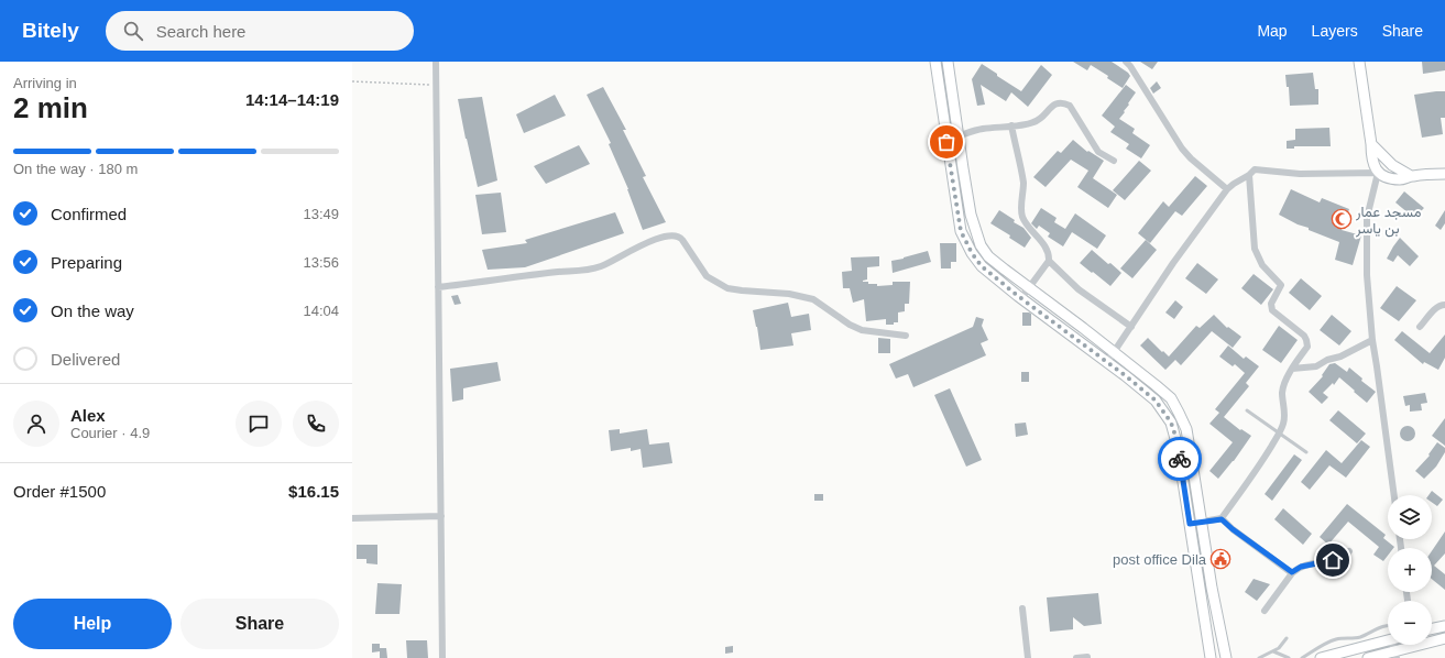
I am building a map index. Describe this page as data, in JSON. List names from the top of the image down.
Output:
{
  "places": {
    "mosque": ["مسجد عمار بن ياسر"],
    "public building": ["post office Dila"]
  },
  "page": {
    "header": "Bitely",
    "search": "Search here",
    "nav": ["Map", "Layers", "Share"],
    "heading": ["2 min", "Arriving in", "14:14–14:19"],
    "panel": [
      "Alex",
      "Courier · 4.9",
      "Order #1500",
      "$16.15"
    ],
    "bar": "On the way · 180 m",
    "list": [
      ["Confirmed", "13:49"],
      ["Preparing", "13:56"],
      ["On the way", "14:04"],
      "Delivered"
    ],
    "map_buttons": ["+", "−"],
    "buttons": ["Help", "Share"]
  }
}
